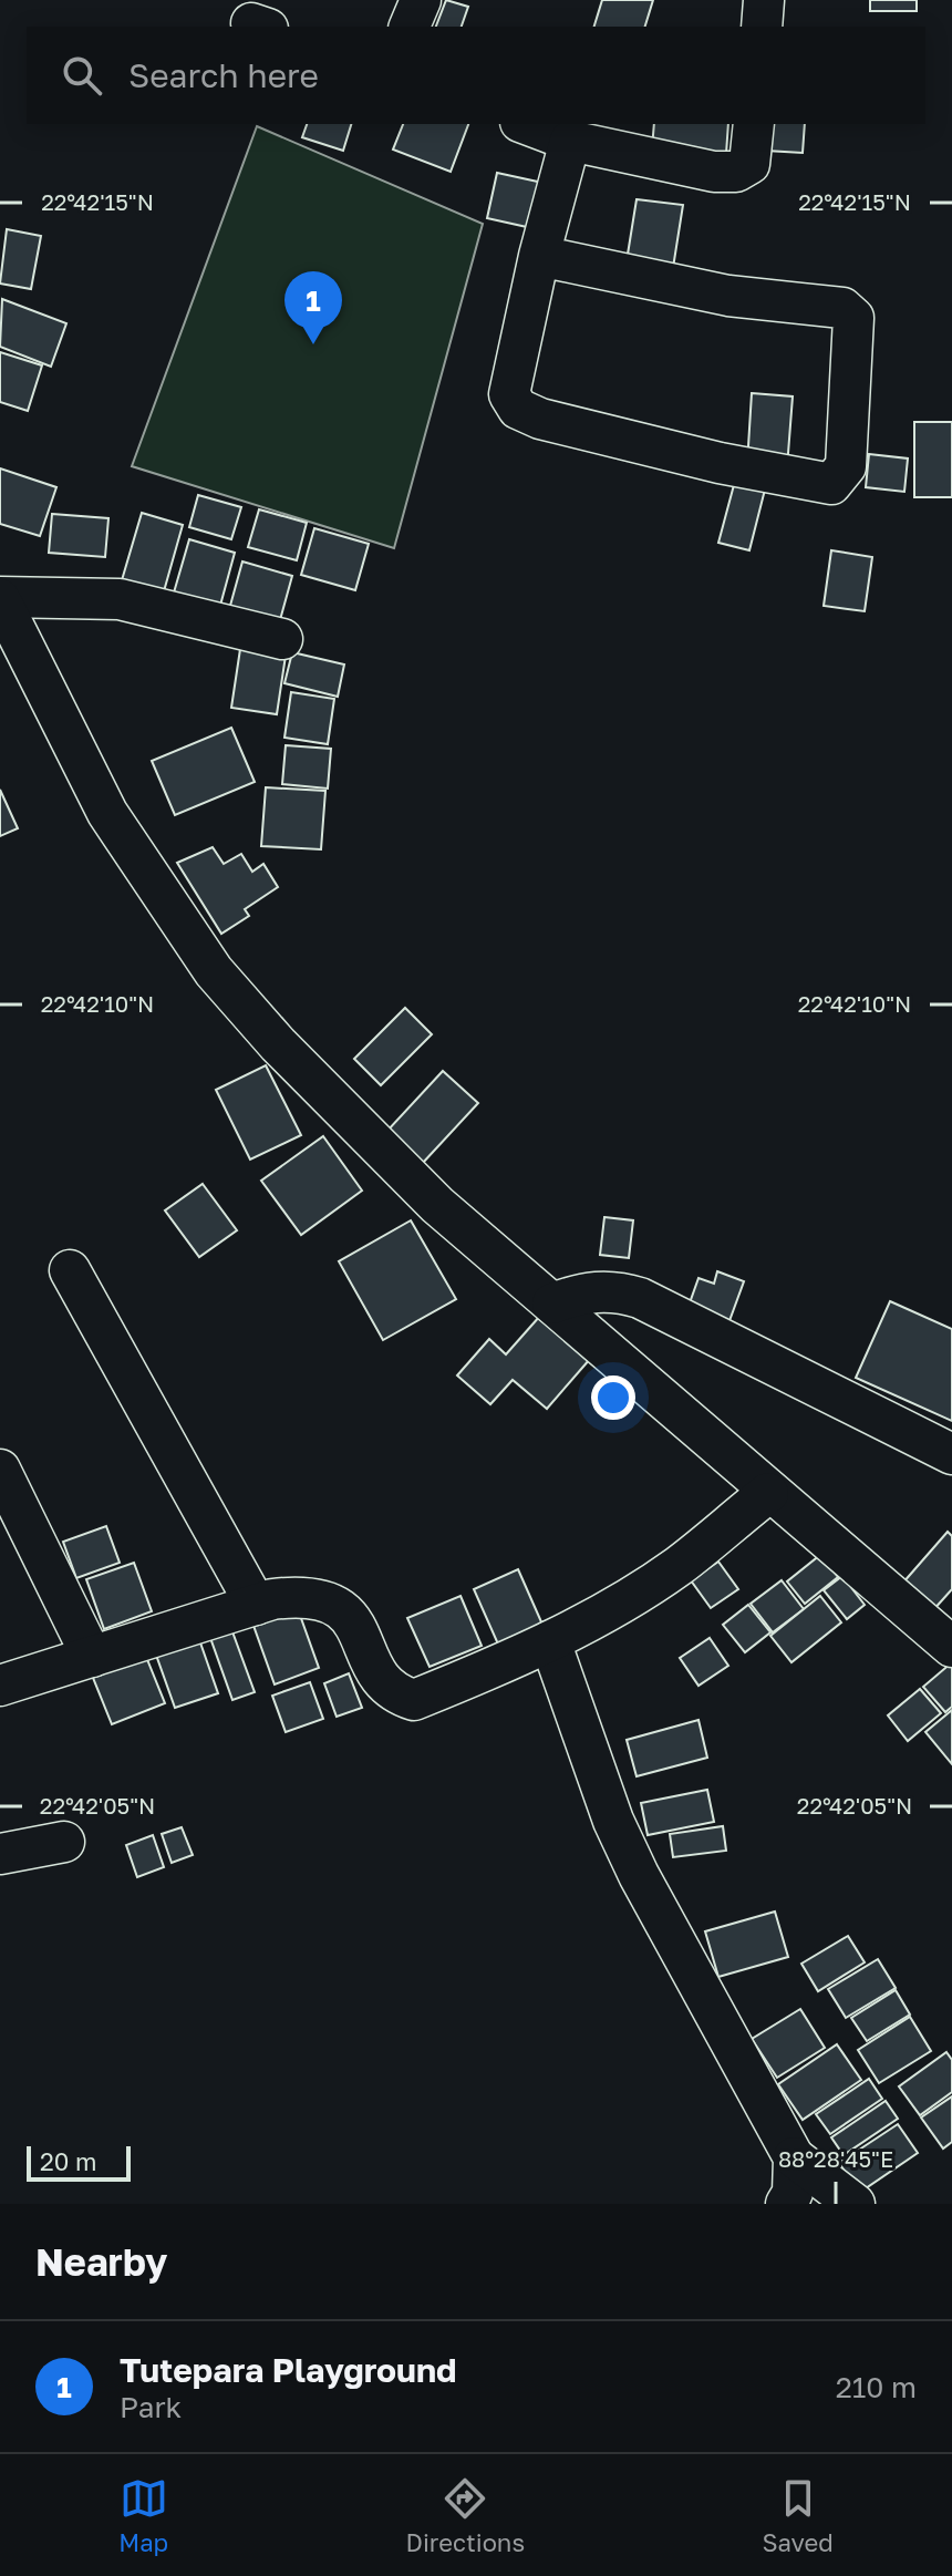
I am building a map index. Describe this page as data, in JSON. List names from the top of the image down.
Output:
{
  "scale_bar": "20 m",
  "page": {
    "search": "Search here",
    "pins": "1",
    "scale": "20 m",
    "heading": "Nearby",
    "list": [
      {
        "mark": "1",
        "name": "Tutepara Playground",
        "note": "Park",
        "value": "210 m"
      }
    ],
    "nav": ["Map", "Directions", "Saved"]
  },
  "coordinates": [
    "22°42'15\"N",
    "22°42'10\"N",
    "22°42'05\"N",
    "88°28'45\"E"
  ]
}
